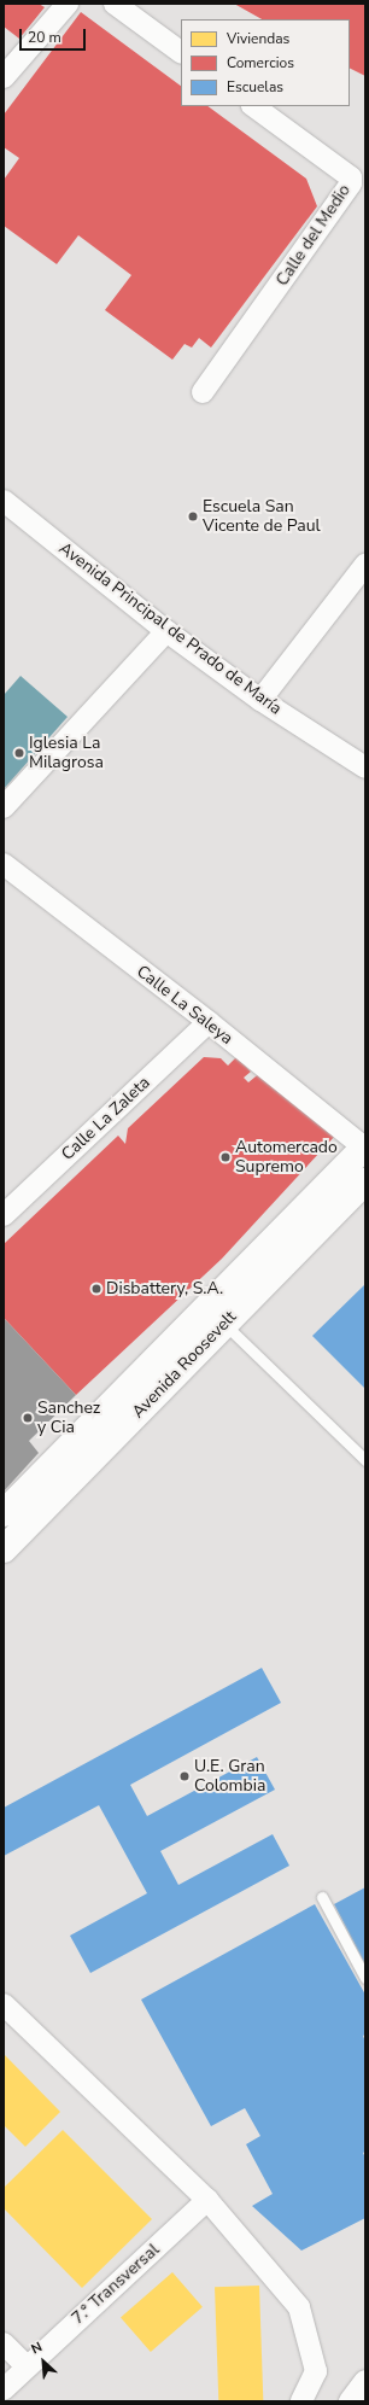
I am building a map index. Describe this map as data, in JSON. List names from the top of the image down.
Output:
{
  "streets": {
    "street": [
      "Calle del Medio",
      "Avenida Principal de Prado de María",
      "Calle La Saleya",
      "Calle La Zaleta",
      "Avenida Roosevelt",
      "7.° Transversal"
    ]
  },
  "crossings": [
    ["Calle La Saleya", "Calle La Zaleta"],
    ["Calle La Saleya", "Avenida Roosevelt"]
  ],
  "places": [
    "Escuela San Vicente de Paul",
    "Iglesia La Milagrosa",
    "Automercado Supremo",
    "Disbattery, S.A.",
    "Sanchez y Cia",
    "U.E. Gran Colombia"
  ],
  "legend": ["Viviendas", "Comercios", "Escuelas"],
  "scale_bar": "20 m",
  "north": "top left"
}
